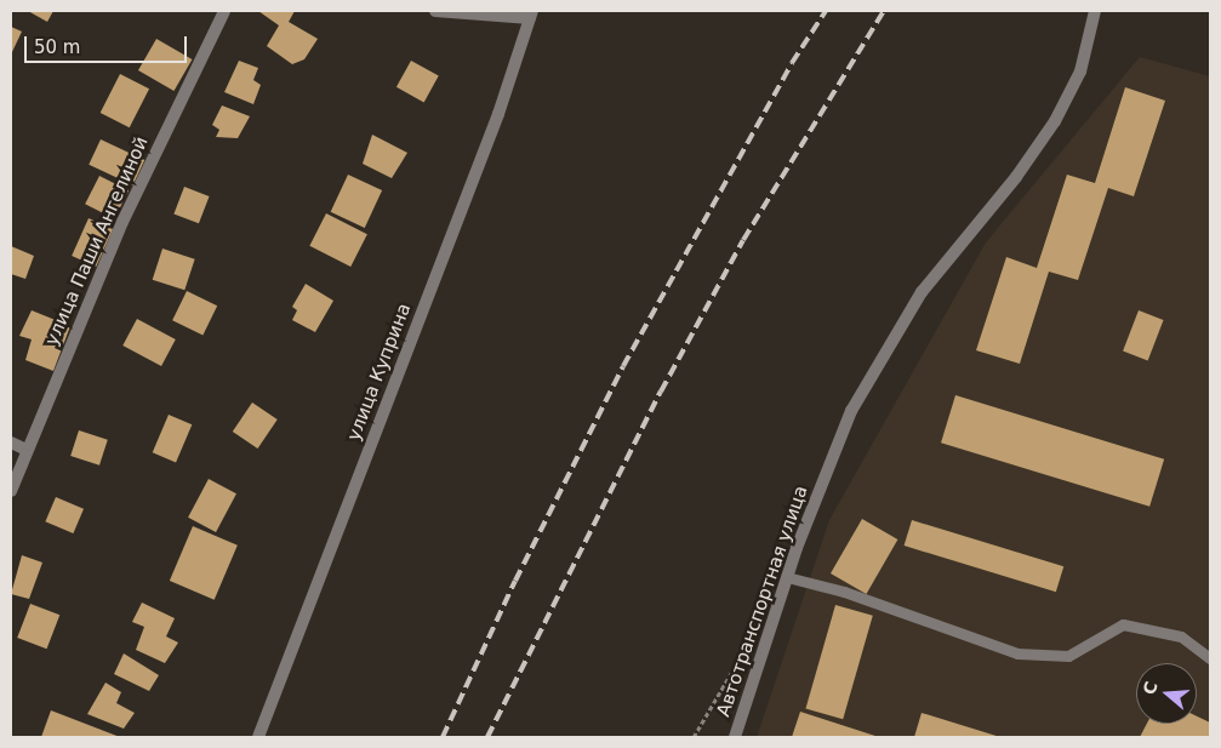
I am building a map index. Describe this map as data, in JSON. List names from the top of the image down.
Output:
{
  "streets": {
    "street": ["улица Паши Ангелиной", "улица Куприна", "Автотранспортная улица"]
  },
  "scale_bar": "50 m",
  "north": "left"
}
